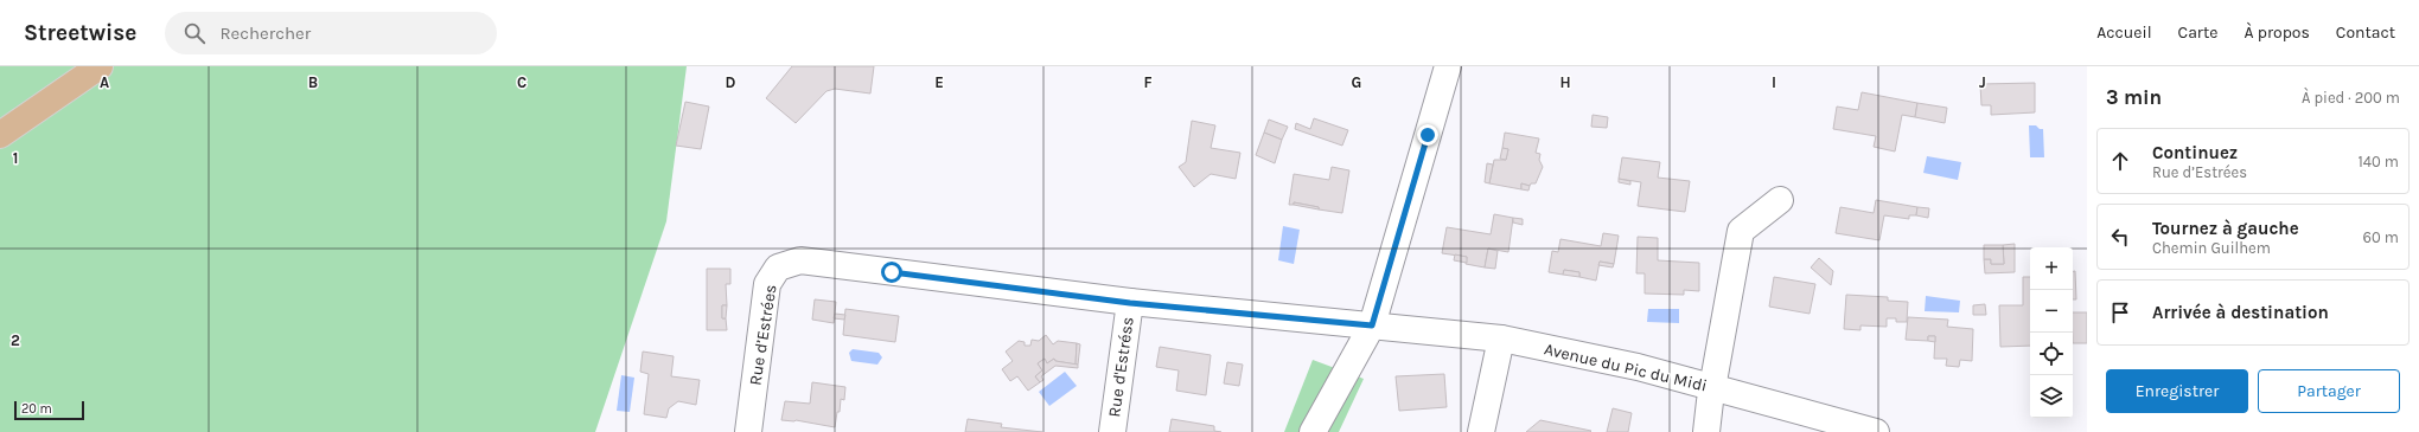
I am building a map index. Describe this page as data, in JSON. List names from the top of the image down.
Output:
{
  "streets": {
    "street": ["Rue d’Estrées", "Rue d'Estréss", "Avenue du Pic du Midi"]
  },
  "crossings": [
    ["Rue d’Estrées", "Rue d'Estréss"],
    ["Rue d’Estrées", "Avenue du Pic du Midi"]
  ],
  "scale_bar": "20 m",
  "page": {
    "header": "Streetwise",
    "search": "Rechercher",
    "nav": [
      "Accueil",
      "Carte",
      "À propos",
      "Contact"
    ],
    "heading": ["3 min", "À pied · 200 m"],
    "list": [
      ["Continuez", "Rue d’Estrées", "140 m"],
      ["Tournez à gauche", "Chemin Guilhem", "60 m"],
      "Arrivée à destination"
    ],
    "map_buttons": ["+", "−"],
    "buttons": ["Enregistrer", "Partager"],
    "scale": "20 m"
  },
  "grid": {
    "columns": [
      "A",
      "B",
      "C",
      "D",
      "E",
      "F",
      "G",
      "H",
      "I",
      "J"
    ],
    "rows": ["1", "2"]
  }
}
